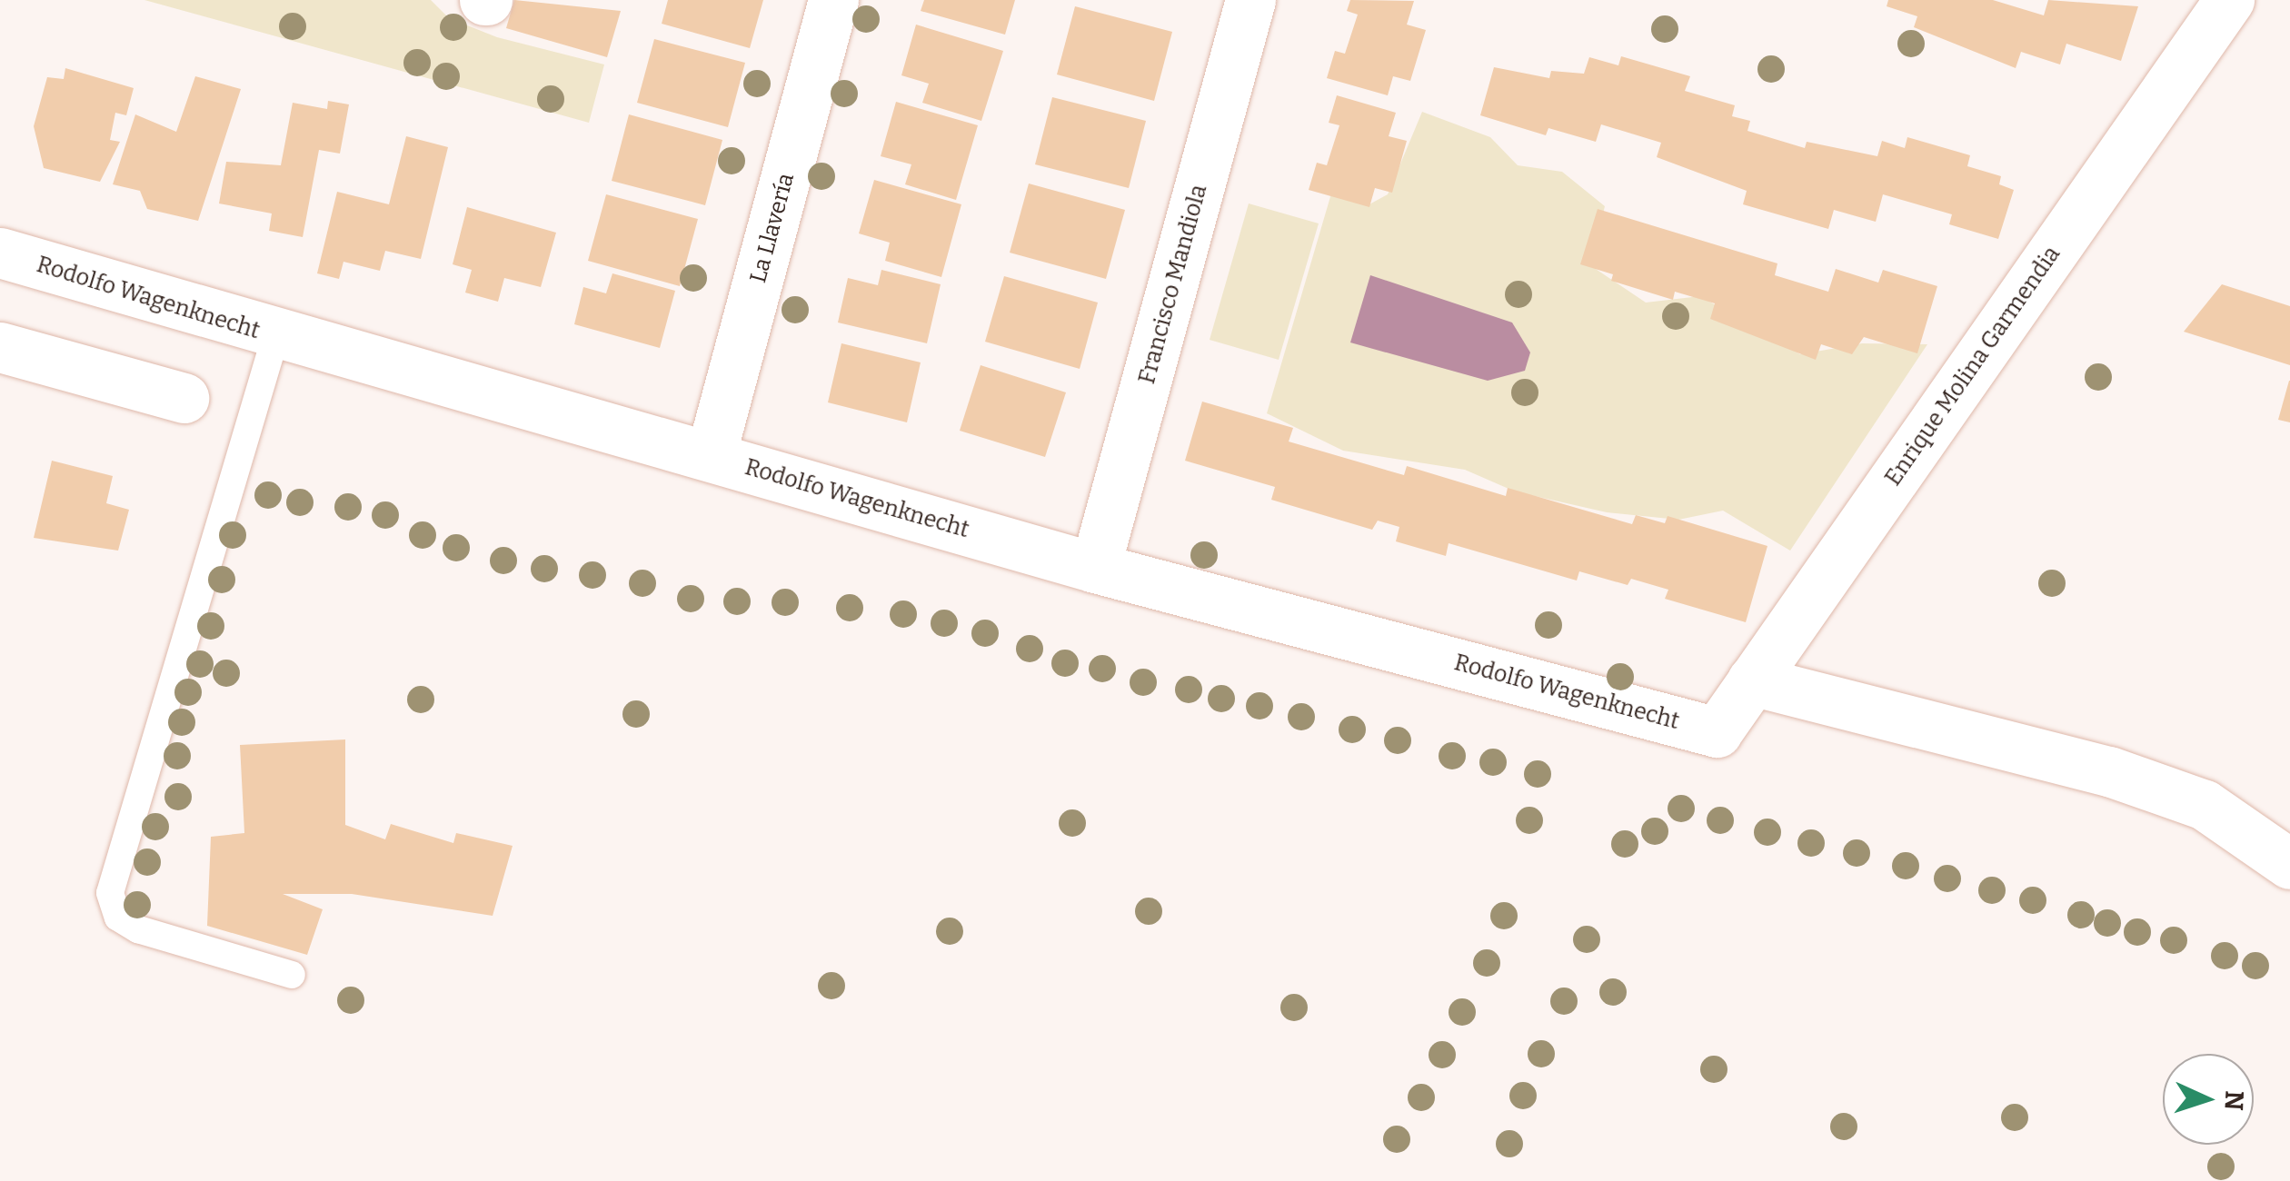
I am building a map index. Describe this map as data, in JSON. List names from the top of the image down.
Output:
{
  "streets": {
    "street": [
      "La Llavería",
      "Francisco Mandiola",
      "Rodolfo Wagenknecht",
      "Enrique Molina Garmendia"
    ]
  },
  "crossings": [
    ["La Llavería", "Rodolfo Wagenknecht"],
    ["Francisco Mandiola", "Rodolfo Wagenknecht"],
    ["Rodolfo Wagenknecht", "Enrique Molina Garmendia"]
  ],
  "north": "right"
}
